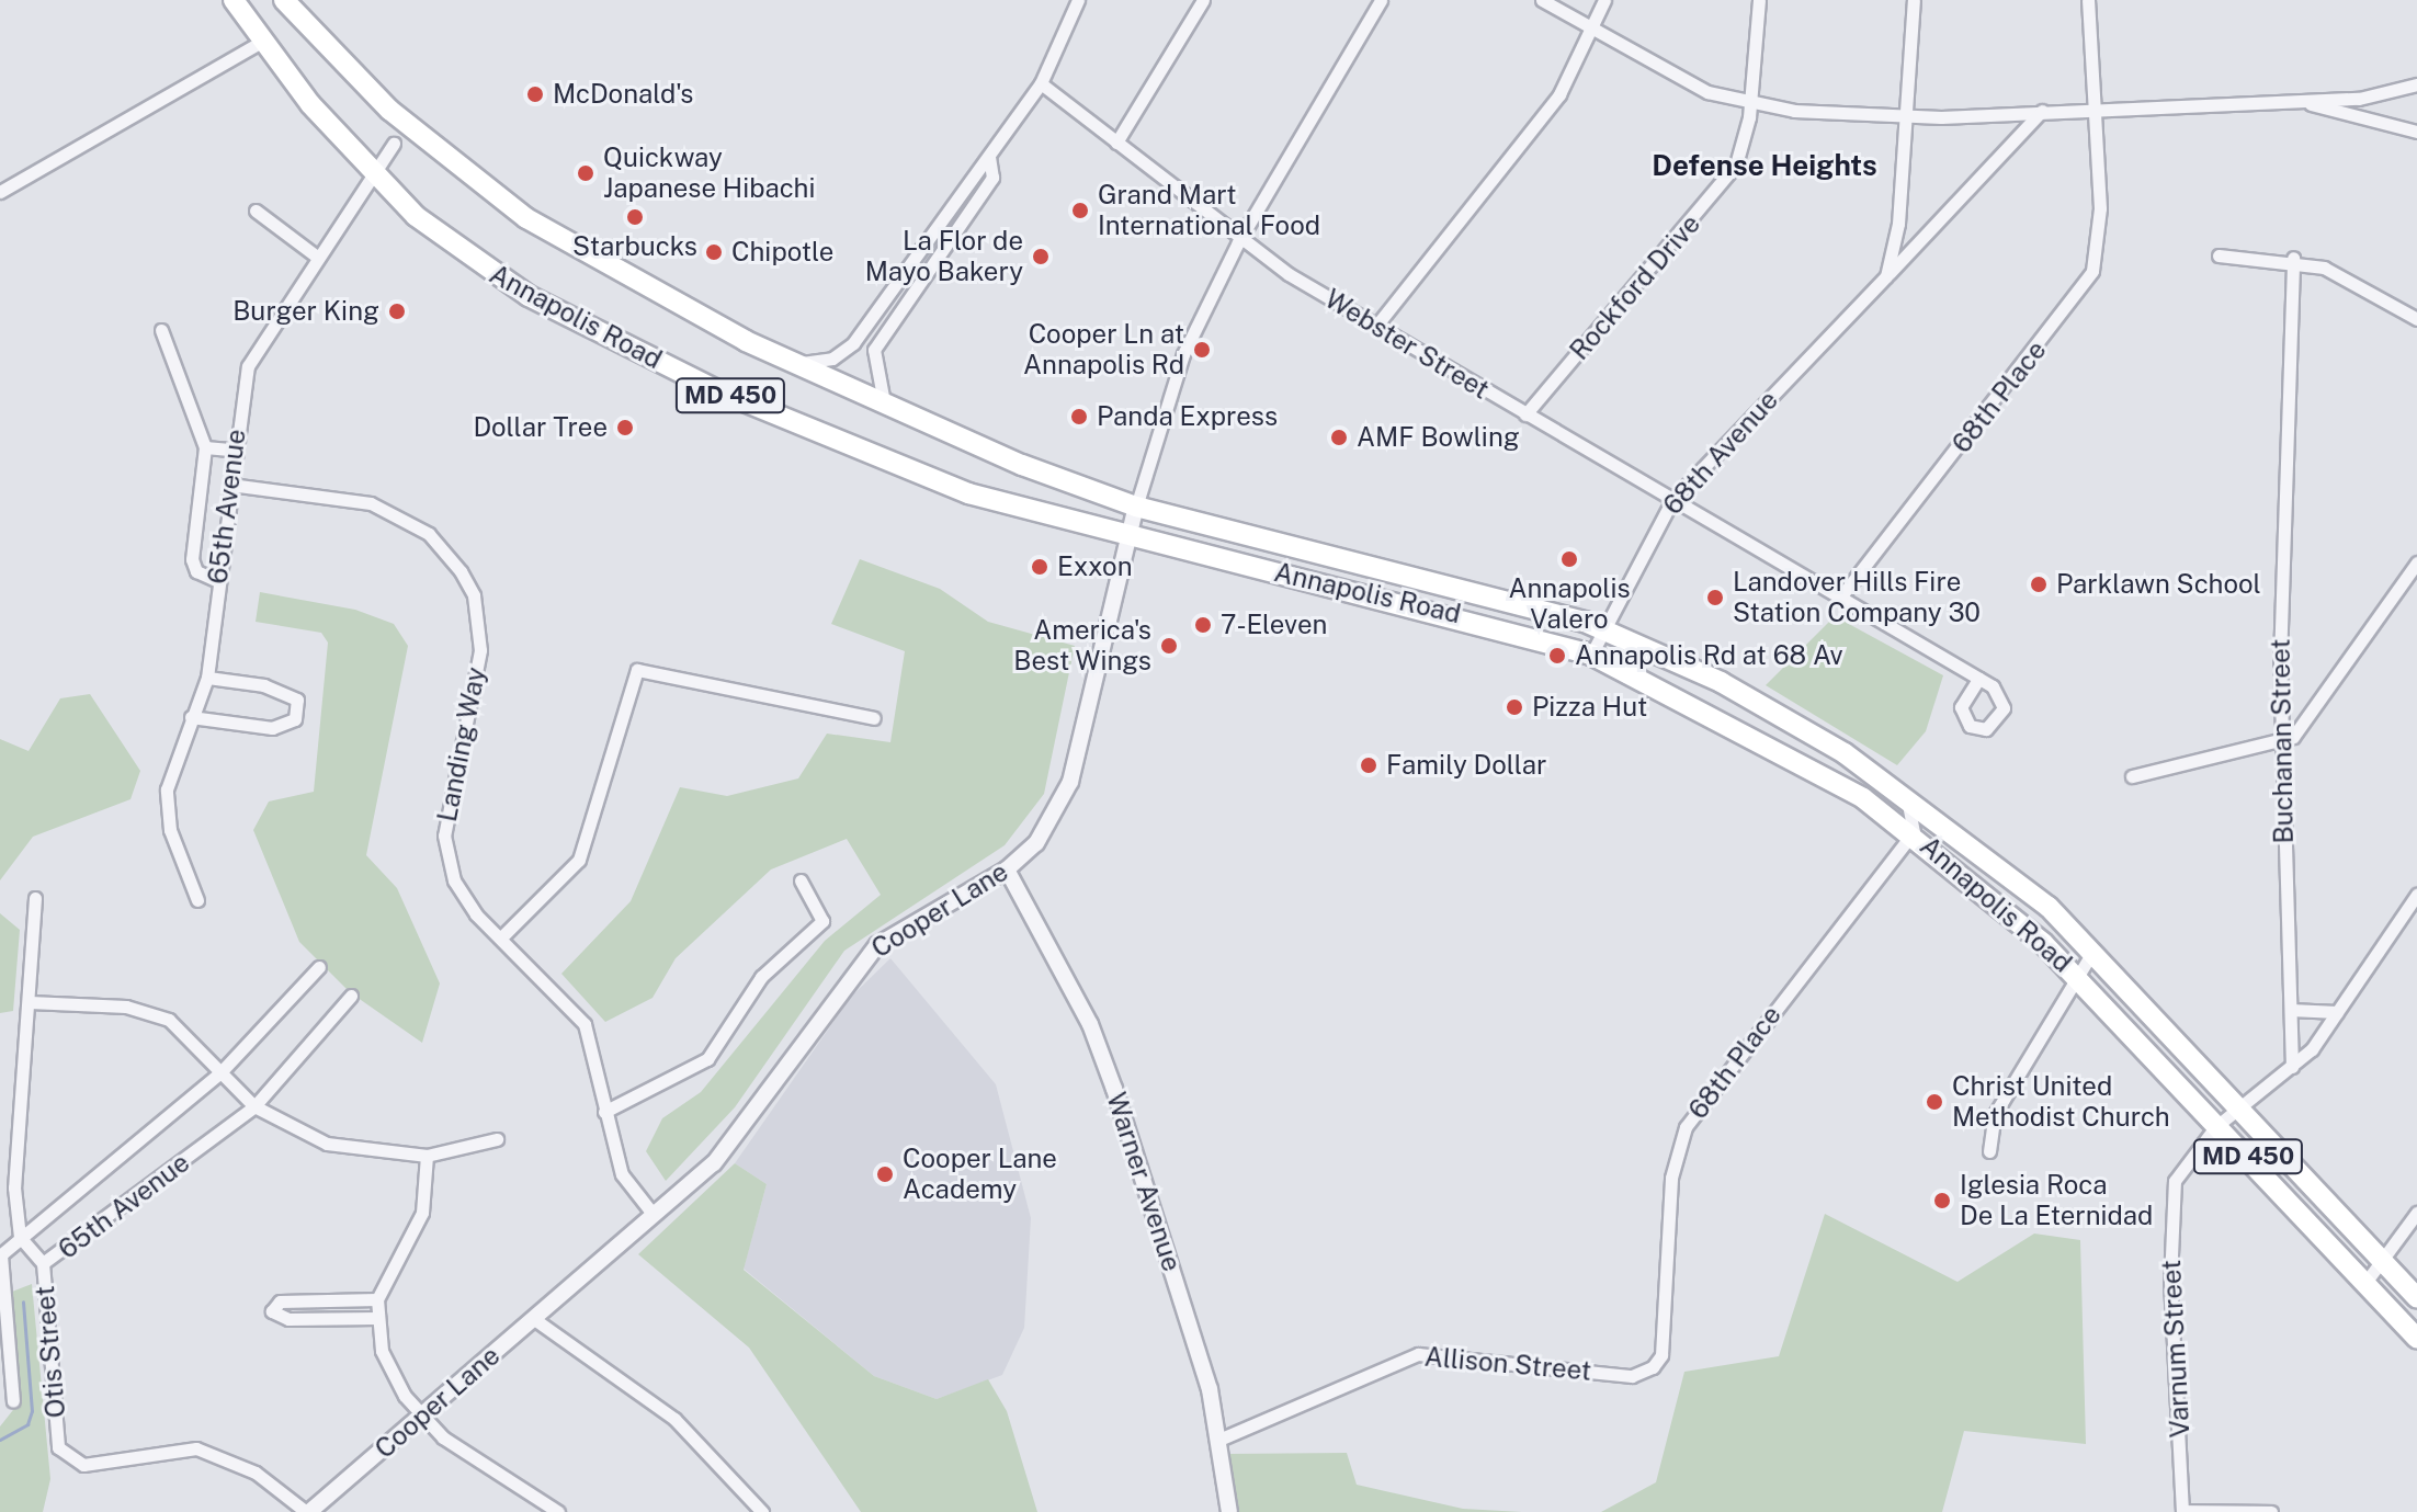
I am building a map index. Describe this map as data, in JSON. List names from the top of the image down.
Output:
{
  "streets": {
    "main road": ["Annapolis Road", "MD 450"],
    "street": [
      "Rockford Drive",
      "Webster Street",
      "68th Place",
      "68th Avenue",
      "65th Avenue",
      "Buchanan Street",
      "Landing Way",
      "Cooper Lane",
      "Warner Avenue",
      "Varnum Street",
      "Otis Street",
      "Allison Street"
    ]
  },
  "crossings": [
    ["Rockford Drive", "Webster Street"],
    ["Annapolis Road", "68th Place"],
    ["Annapolis Road", "68th Avenue"],
    ["Annapolis Road", "65th Avenue"],
    ["Annapolis Road", "Cooper Lane"],
    ["Annapolis Road", "Varnum Street"],
    ["Webster Street", "68th Place"],
    ["Webster Street", "68th Avenue"],
    ["Webster Street", "Cooper Lane"],
    ["68th Place", "Allison Street"],
    ["65th Avenue", "Landing Way"],
    ["65th Avenue", "Otis Street"],
    ["Buchanan Street", "Varnum Street"],
    ["Landing Way", "Cooper Lane"],
    ["Cooper Lane", "Warner Avenue"],
    ["Cooper Lane", "Otis Street"],
    ["Warner Avenue", "Allison Street"]
  ],
  "districts": ["Defense Heights"],
  "places": [
    "McDonald's",
    "Quickway Japanese Hibachi",
    "Grand Mart International Food",
    "Starbucks",
    "Chipotle",
    "La Flor de Mayo Bakery",
    "Burger King",
    "Cooper Ln at Annapolis Rd",
    "Panda Express",
    "Dollar Tree",
    "AMF Bowling",
    "Annapolis Valero",
    "Exxon",
    "Parklawn School",
    "Landover Hills Fire Station Company 30",
    "7-Eleven",
    "America's Best Wings",
    "Annapolis Rd at 68 Av",
    "Pizza Hut",
    "Family Dollar",
    "Christ United Methodist Church",
    "Cooper Lane Academy",
    "Iglesia Roca De La Eternidad"
  ]
}
